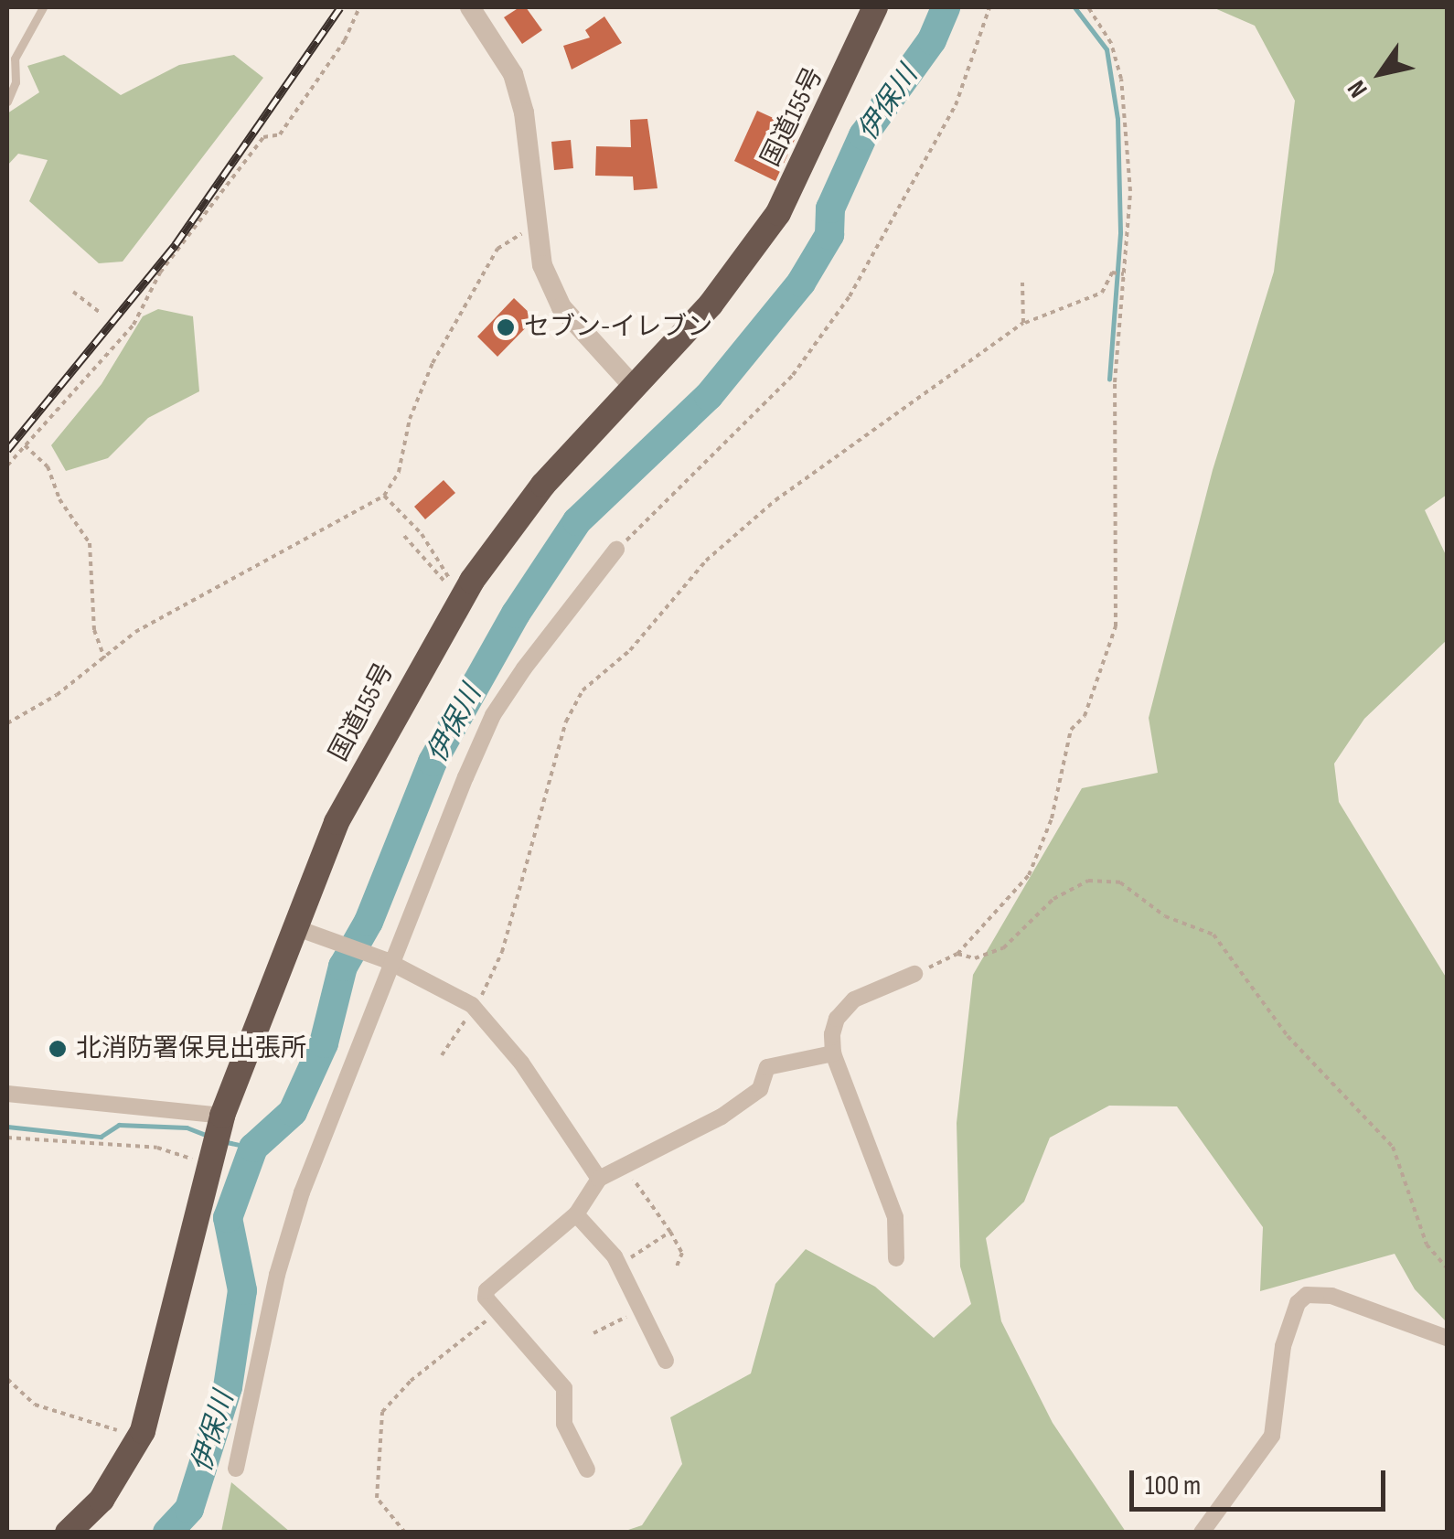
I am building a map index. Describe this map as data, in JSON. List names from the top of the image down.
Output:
{
  "streets": {
    "highway": ["国道155号"]
  },
  "water": ["伊保川"],
  "places": ["セブン-イレブン", "北消防署保見出張所"],
  "scale_bar": "100 m",
  "north": "bottom left"
}
